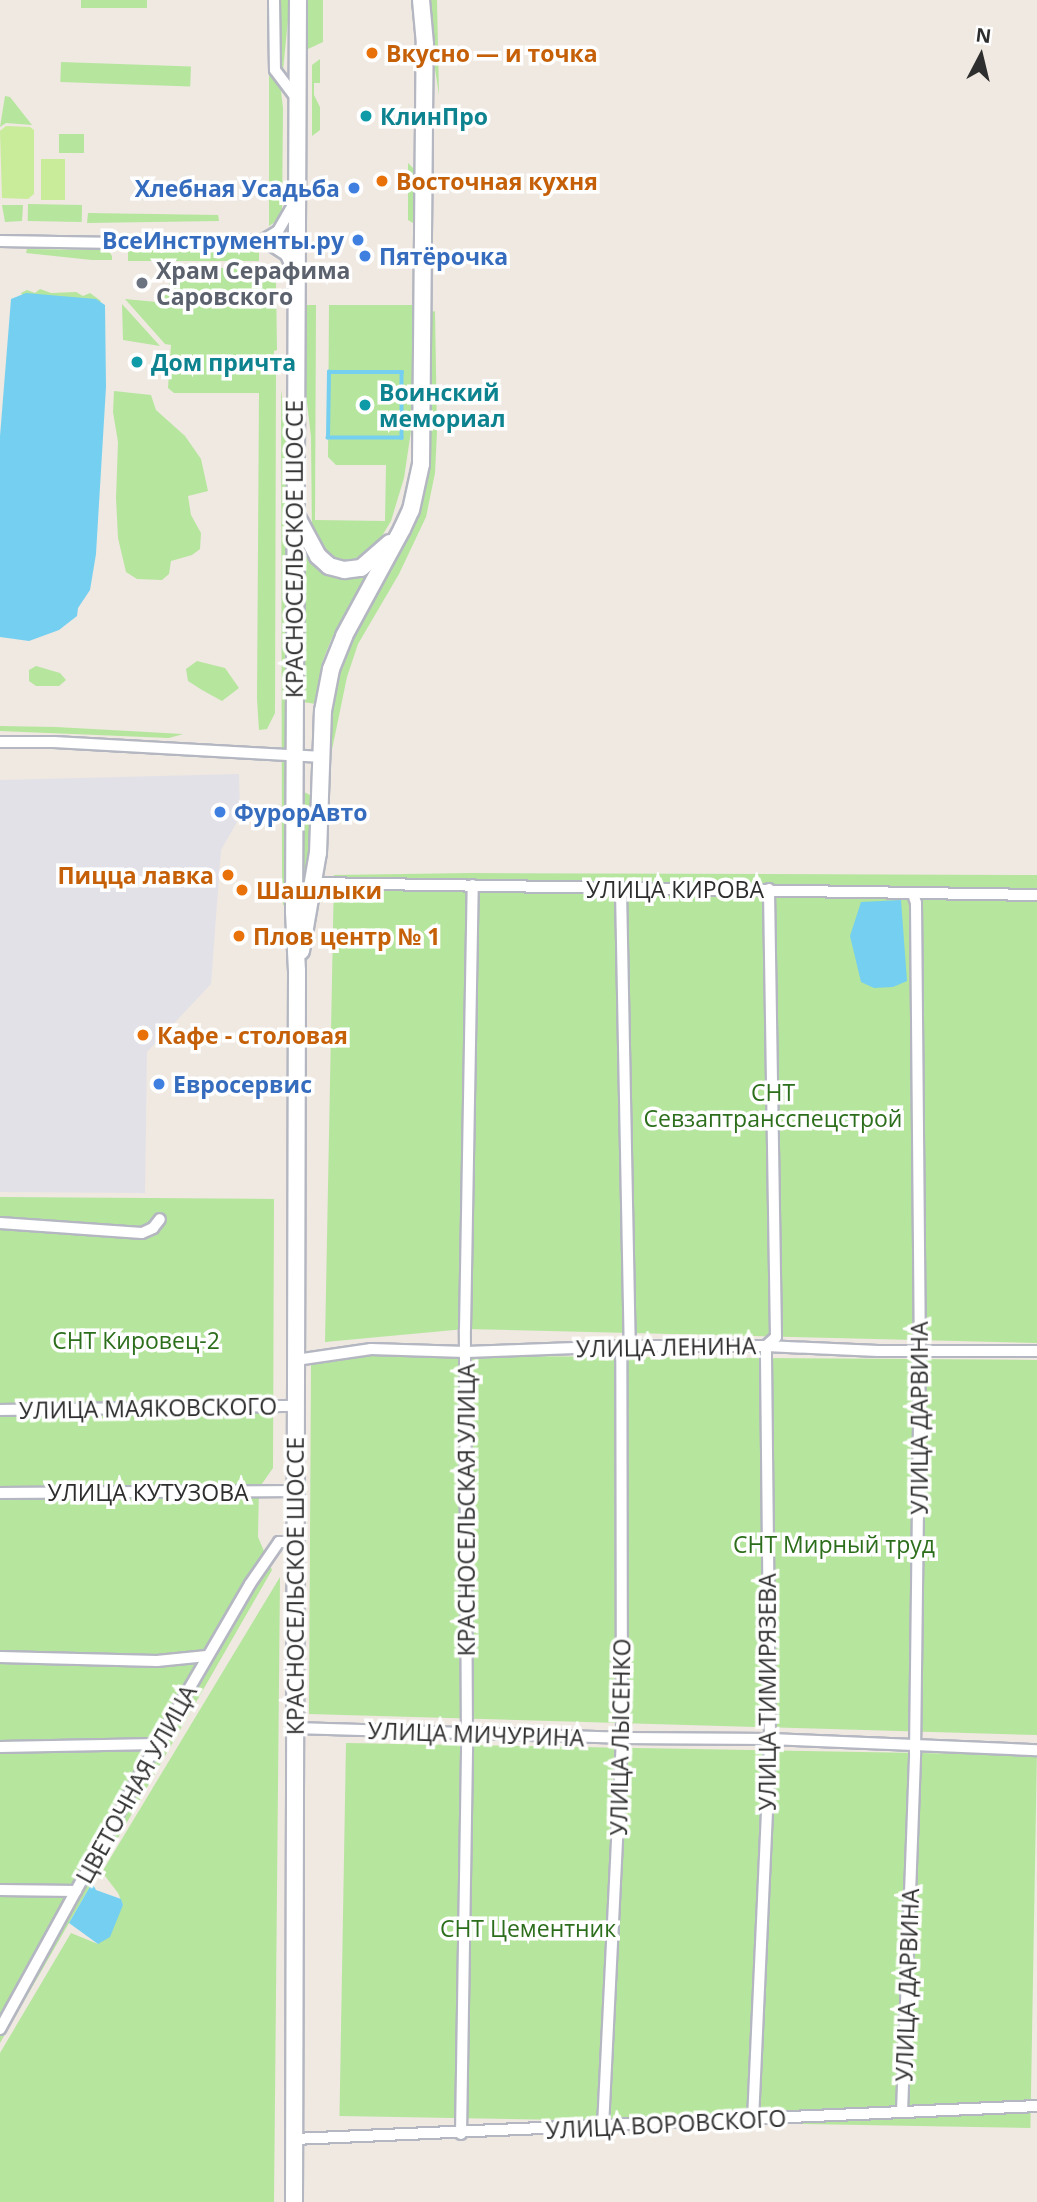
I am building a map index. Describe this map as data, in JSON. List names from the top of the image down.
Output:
{
  "streets": {
    "main road": ["КРАСНОСЕЛЬСКОЕ ШОССЕ"],
    "street": [
      "УЛИЦА КИРОВА",
      "УЛИЦА ЛЕНИНА",
      "УЛИЦА МАЯКОВСКОГО",
      "УЛИЦА ДАРВИНА",
      "УЛИЦА КУТУЗОВА",
      "КРАСНОСЕЛЬСКАЯ УЛИЦА",
      "УЛИЦА ТИМИРЯЗЕВА",
      "УЛИЦА МИЧУРИНА",
      "УЛИЦА ЛЫСЕНКО",
      "ЦВЕТОЧНАЯ УЛИЦА",
      "УЛИЦА ВОРОВСКОГО"
    ]
  },
  "crossings": [
    ["КРАСНОСЕЛЬСКОЕ ШОССЕ", "УЛИЦА КИРОВА"],
    ["КРАСНОСЕЛЬСКОЕ ШОССЕ", "УЛИЦА ЛЕНИНА"],
    ["КРАСНОСЕЛЬСКОЕ ШОССЕ", "УЛИЦА МАЯКОВСКОГО"],
    ["КРАСНОСЕЛЬСКОЕ ШОССЕ", "УЛИЦА КУТУЗОВА"],
    ["КРАСНОСЕЛЬСКОЕ ШОССЕ", "УЛИЦА МИЧУРИНА"],
    ["КРАСНОСЕЛЬСКОЕ ШОССЕ", "ЦВЕТОЧНАЯ УЛИЦА"],
    ["КРАСНОСЕЛЬСКОЕ ШОССЕ", "УЛИЦА ВОРОВСКОГО"],
    ["УЛИЦА КИРОВА", "УЛИЦА ДАРВИНА"],
    ["УЛИЦА КИРОВА", "КРАСНОСЕЛЬСКАЯ УЛИЦА"],
    ["УЛИЦА КИРОВА", "УЛИЦА ТИМИРЯЗЕВА"],
    ["УЛИЦА КИРОВА", "УЛИЦА ЛЫСЕНКО"],
    ["УЛИЦА ЛЕНИНА", "УЛИЦА ДАРВИНА"],
    ["УЛИЦА ЛЕНИНА", "КРАСНОСЕЛЬСКАЯ УЛИЦА"],
    ["УЛИЦА ЛЕНИНА", "УЛИЦА ТИМИРЯЗЕВА"],
    ["УЛИЦА ЛЕНИНА", "УЛИЦА ЛЫСЕНКО"],
    ["УЛИЦА ДАРВИНА", "УЛИЦА МИЧУРИНА"],
    ["УЛИЦА ДАРВИНА", "УЛИЦА ВОРОВСКОГО"],
    ["КРАСНОСЕЛЬСКАЯ УЛИЦА", "УЛИЦА МИЧУРИНА"],
    ["КРАСНОСЕЛЬСКАЯ УЛИЦА", "УЛИЦА ВОРОВСКОГО"],
    ["УЛИЦА ТИМИРЯЗЕВА", "УЛИЦА МИЧУРИНА"],
    ["УЛИЦА ТИМИРЯЗЕВА", "УЛИЦА ВОРОВСКОГО"],
    ["УЛИЦА МИЧУРИНА", "УЛИЦА ЛЫСЕНКО"],
    ["УЛИЦА ЛЫСЕНКО", "УЛИЦА ВОРОВСКОГО"]
  ],
  "parks": [
    "СНТ Севзаптрансспецстрой",
    "СНТ Кировец-2",
    "СНТ Мирный труд",
    "СНТ Цементник"
  ],
  "places": [
    "Вкусно — и точка",
    "КлинПро",
    "Восточная кухня",
    "Хлебная Усадьба",
    "ВсеИнструменты.ру",
    "Пятёрочка",
    "Храм Серафима Саровского",
    "Дом причта",
    "Воинский мемориал",
    "ФурорАвто",
    "Пицца лавка",
    "Шашлыки",
    "Плов центр № 1",
    "Кафе - столовая",
    "Евросервис"
  ],
  "north": "top"
}
